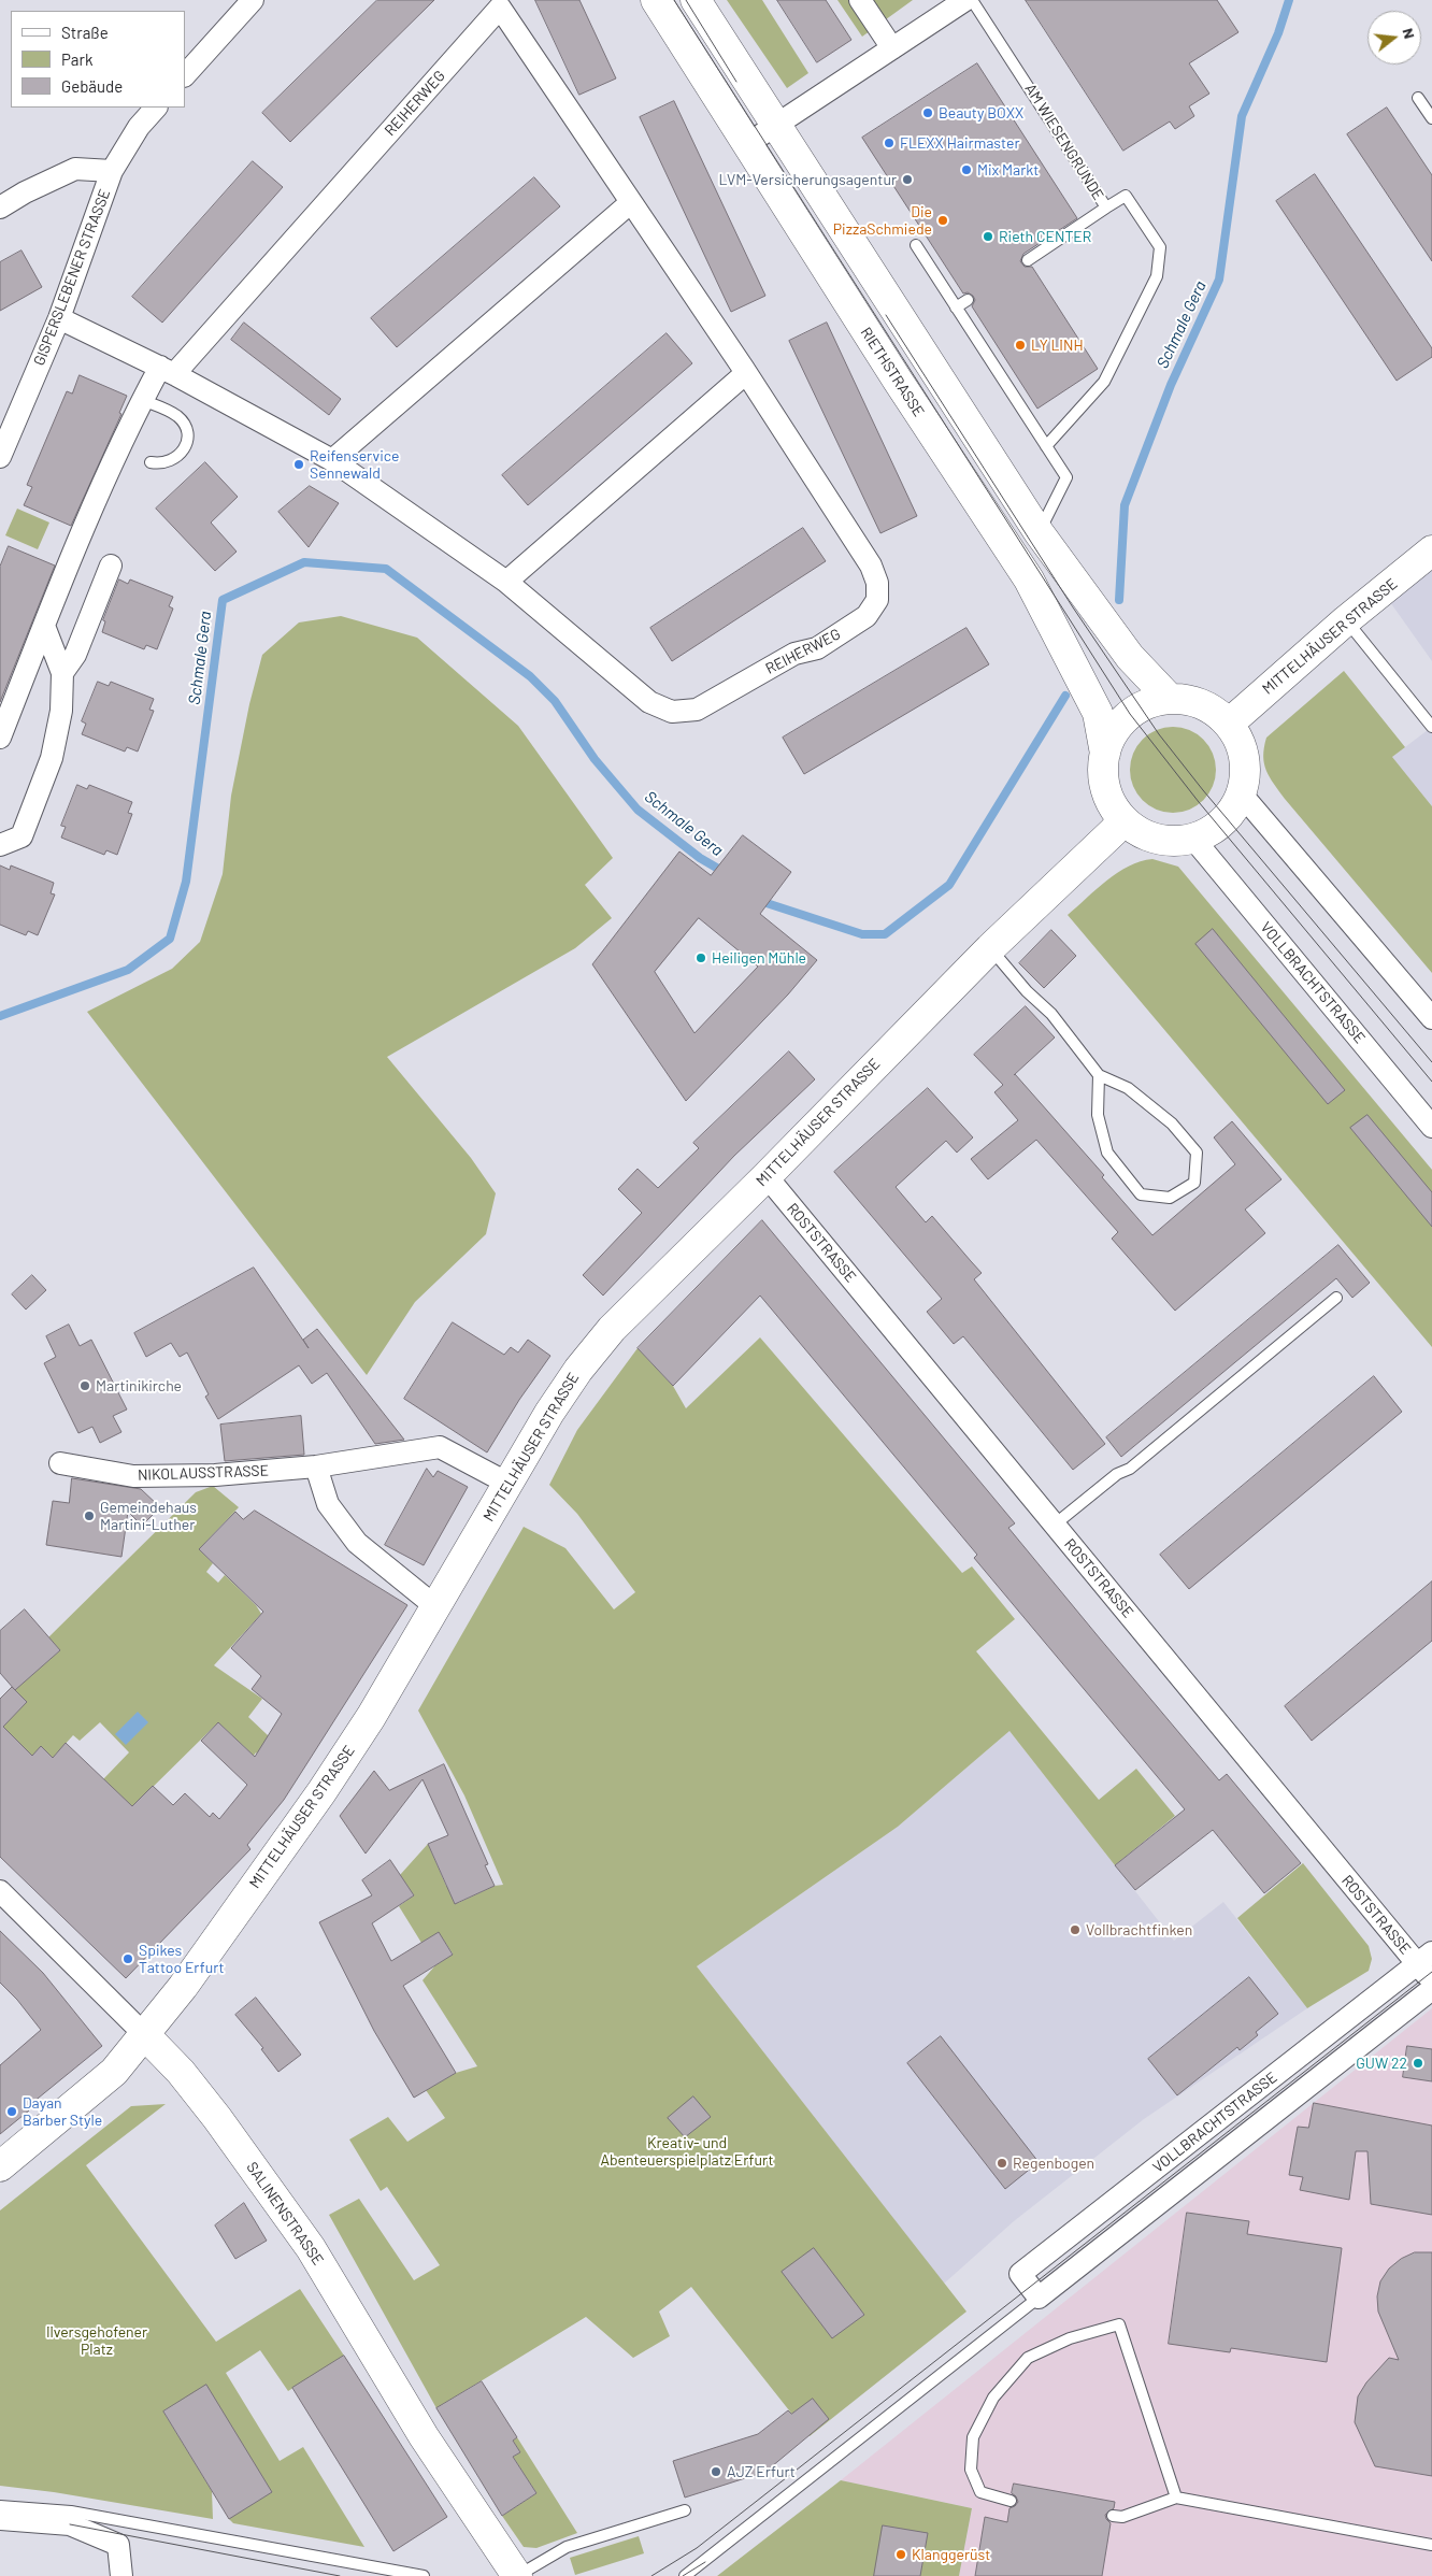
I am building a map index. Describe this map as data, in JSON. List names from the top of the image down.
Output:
{
  "streets": {
    "main road": ["RIETHSTRASSE", "MITTELHÄUSER STRASSE", "SALINENSTRASSE"],
    "street": [
      "REIHERWEG",
      "GISPERSLEBENER STRASSE",
      "VOLLBRACHTSTRASSE",
      "ROSTSTRASSE",
      "NIKOLAUSSTRASSE"
    ],
    "lane": ["AM WIESENGRUNDE"]
  },
  "crossings": [
    ["REIHERWEG", "GISPERSLEBENER STRASSE"],
    ["RIETHSTRASSE", "MITTELHÄUSER STRASSE"],
    ["RIETHSTRASSE", "VOLLBRACHTSTRASSE"],
    ["MITTELHÄUSER STRASSE", "VOLLBRACHTSTRASSE"],
    ["MITTELHÄUSER STRASSE", "ROSTSTRASSE"],
    ["MITTELHÄUSER STRASSE", "NIKOLAUSSTRASSE"],
    ["MITTELHÄUSER STRASSE", "SALINENSTRASSE"],
    ["VOLLBRACHTSTRASSE", "ROSTSTRASSE"]
  ],
  "water": ["Schmale Gera"],
  "parks": ["Kreativ- und Abenteuerspielplatz Erfurt", "Ilversgehofener Platz"],
  "places": [
    "Beauty BOXX",
    "FLEXX Hairmaster",
    "Mix Markt",
    "LVM-Versicherungsagentur",
    "Die PizzaSchmiede",
    "Rieth CENTER",
    "LY LINH",
    "Reifenservice Sennewald",
    "Heiligen Mühle",
    "Martinikirche",
    "Gemeindehaus Martini-Luther",
    "Vollbrachtfinken",
    "Spikes Tattoo Erfurt",
    "GUW 22",
    "Dayan Barber Style",
    "Regenbogen",
    "AJZ Erfurt",
    "Klanggerüst"
  ],
  "legend": ["Straße", "Park", "Gebäude"],
  "north": "right"
}
